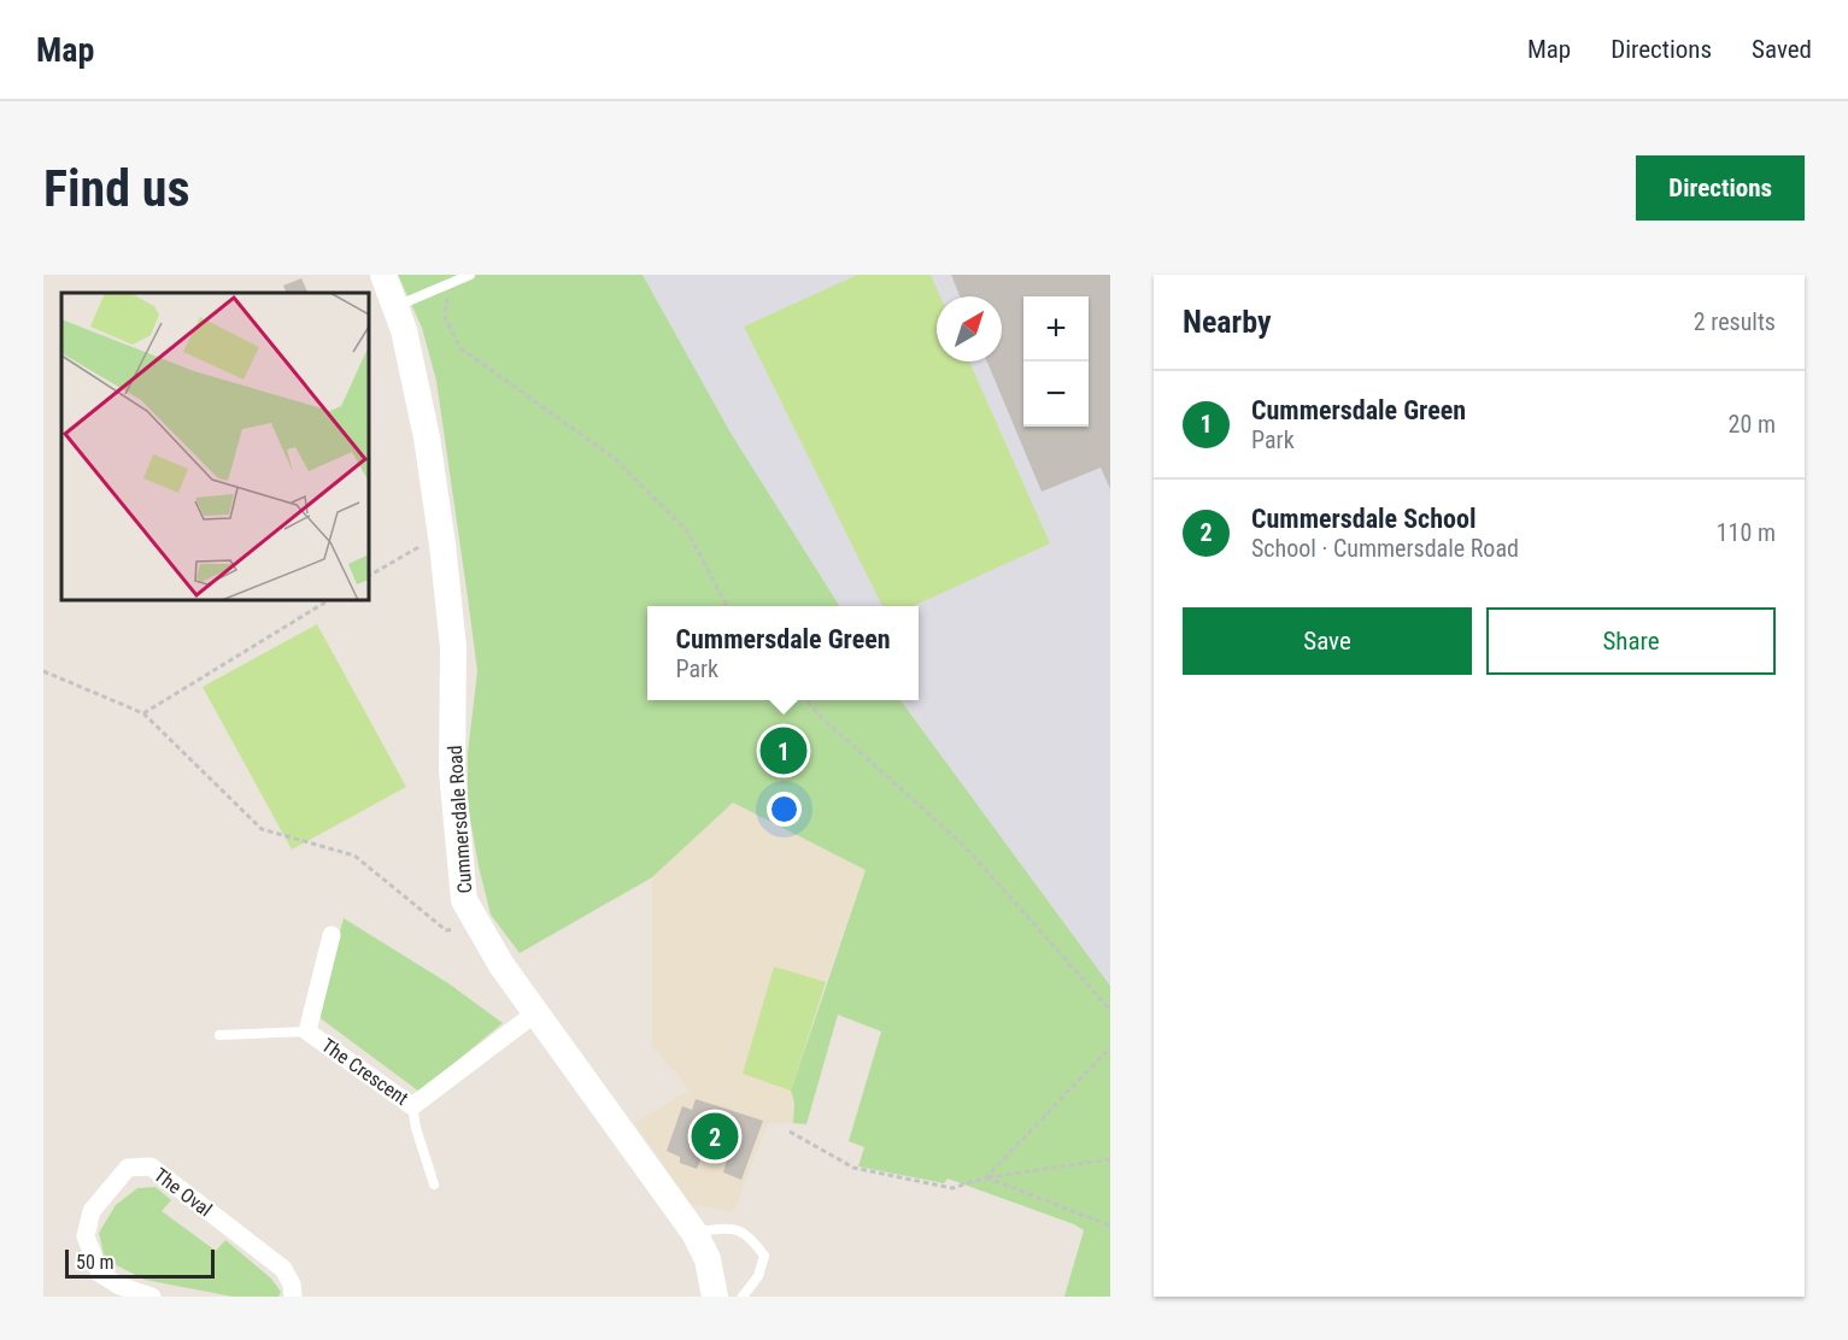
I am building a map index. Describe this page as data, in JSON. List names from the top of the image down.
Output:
{
  "streets": {
    "street": ["Cummersdale Road", "The Crescent", "The Oval"]
  },
  "crossings": [
    ["Cummersdale Road", "The Crescent"]
  ],
  "scale_bar": "50 m",
  "north": "top right",
  "page": {
    "header": "Map",
    "nav": ["Map", "Directions", "Saved"],
    "buttons": [
      "Directions",
      ["Save", "Share"]
    ],
    "title": "Find us",
    "heading": ["Nearby", "2 results"],
    "map_buttons": ["+", "−"],
    "list": [
      {
        "mark": "1",
        "name": "Cummersdale Green",
        "note": "Park",
        "value": "20 m"
      },
      {
        "mark": "2",
        "name": "Cummersdale School",
        "note": "School · Cummersdale Road",
        "value": "110 m"
      }
    ],
    "popup": ["Cummersdale Green", "Park"],
    "pins": ["1", "2"],
    "scale": "50 m"
  }
}
